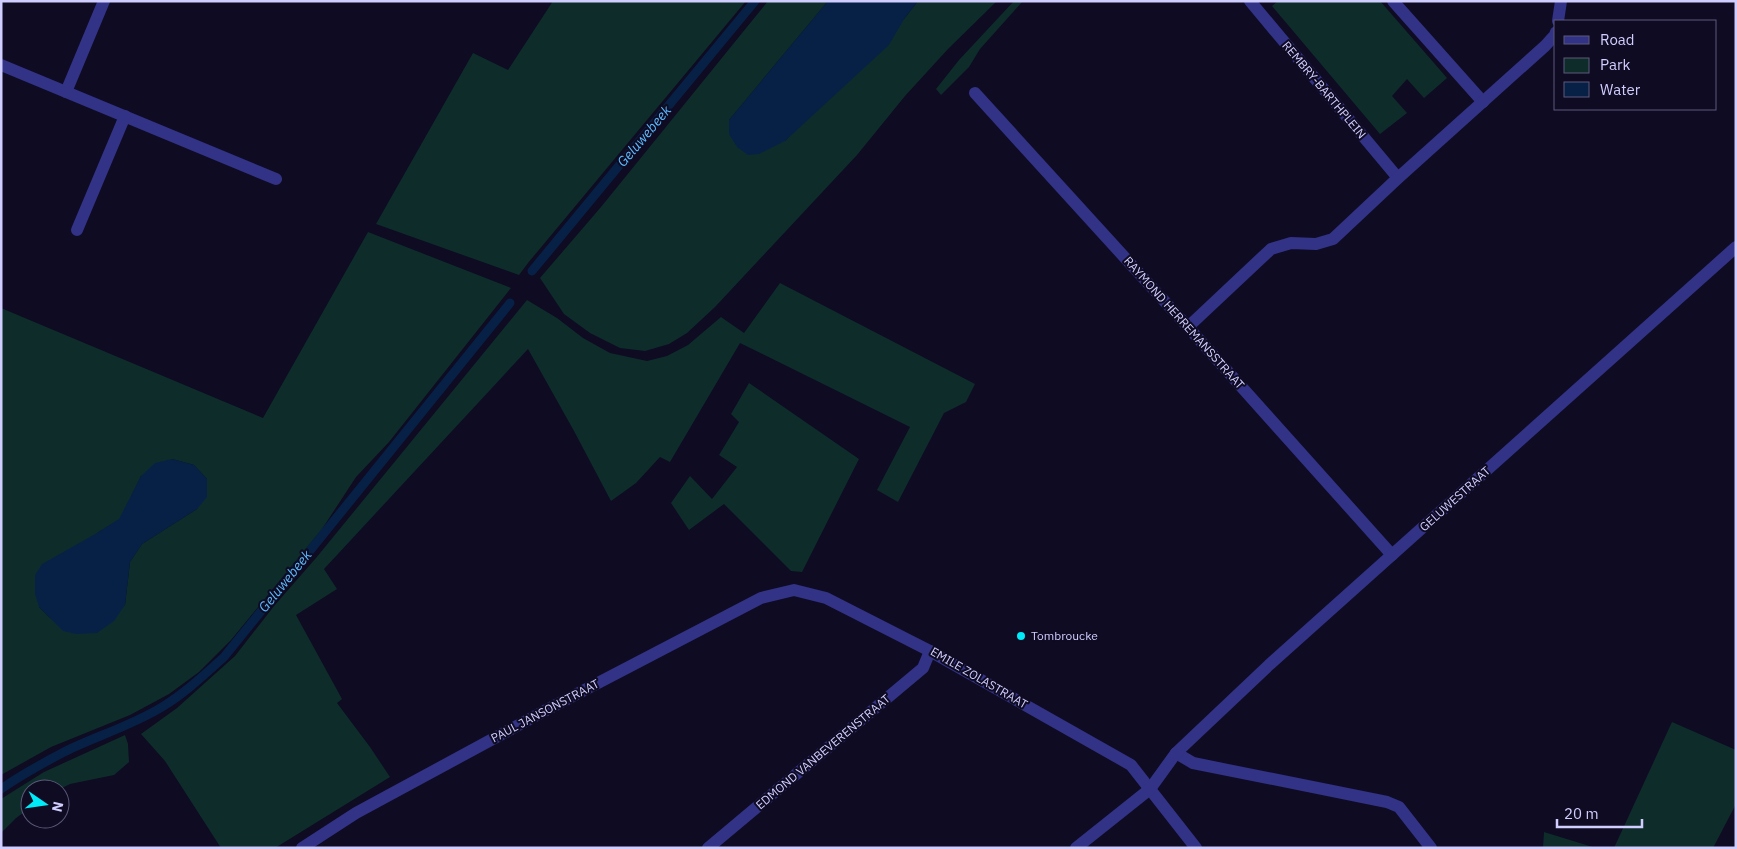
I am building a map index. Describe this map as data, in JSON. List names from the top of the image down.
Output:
{
  "streets": {
    "street": [
      "REMBRY-BARTHPLEIN",
      "RAYMOND HERREMANSSTRAAT",
      "GELUWESTRAAT",
      "EMILE ZOLASTRAAT",
      "PAUL JANSONSTRAAT",
      "EDMOND VANBEVERENSTRAAT"
    ]
  },
  "crossings": [
    ["RAYMOND HERREMANSSTRAAT", "GELUWESTRAAT"],
    ["GELUWESTRAAT", "EMILE ZOLASTRAAT"],
    ["EMILE ZOLASTRAAT", "PAUL JANSONSTRAAT"],
    ["EMILE ZOLASTRAAT", "EDMOND VANBEVERENSTRAAT"]
  ],
  "water": ["Geluwebeek"],
  "places": ["Tombroucke"],
  "legend": ["Road", "Park", "Water"],
  "scale_bar": "20 m",
  "north": "right"
}
